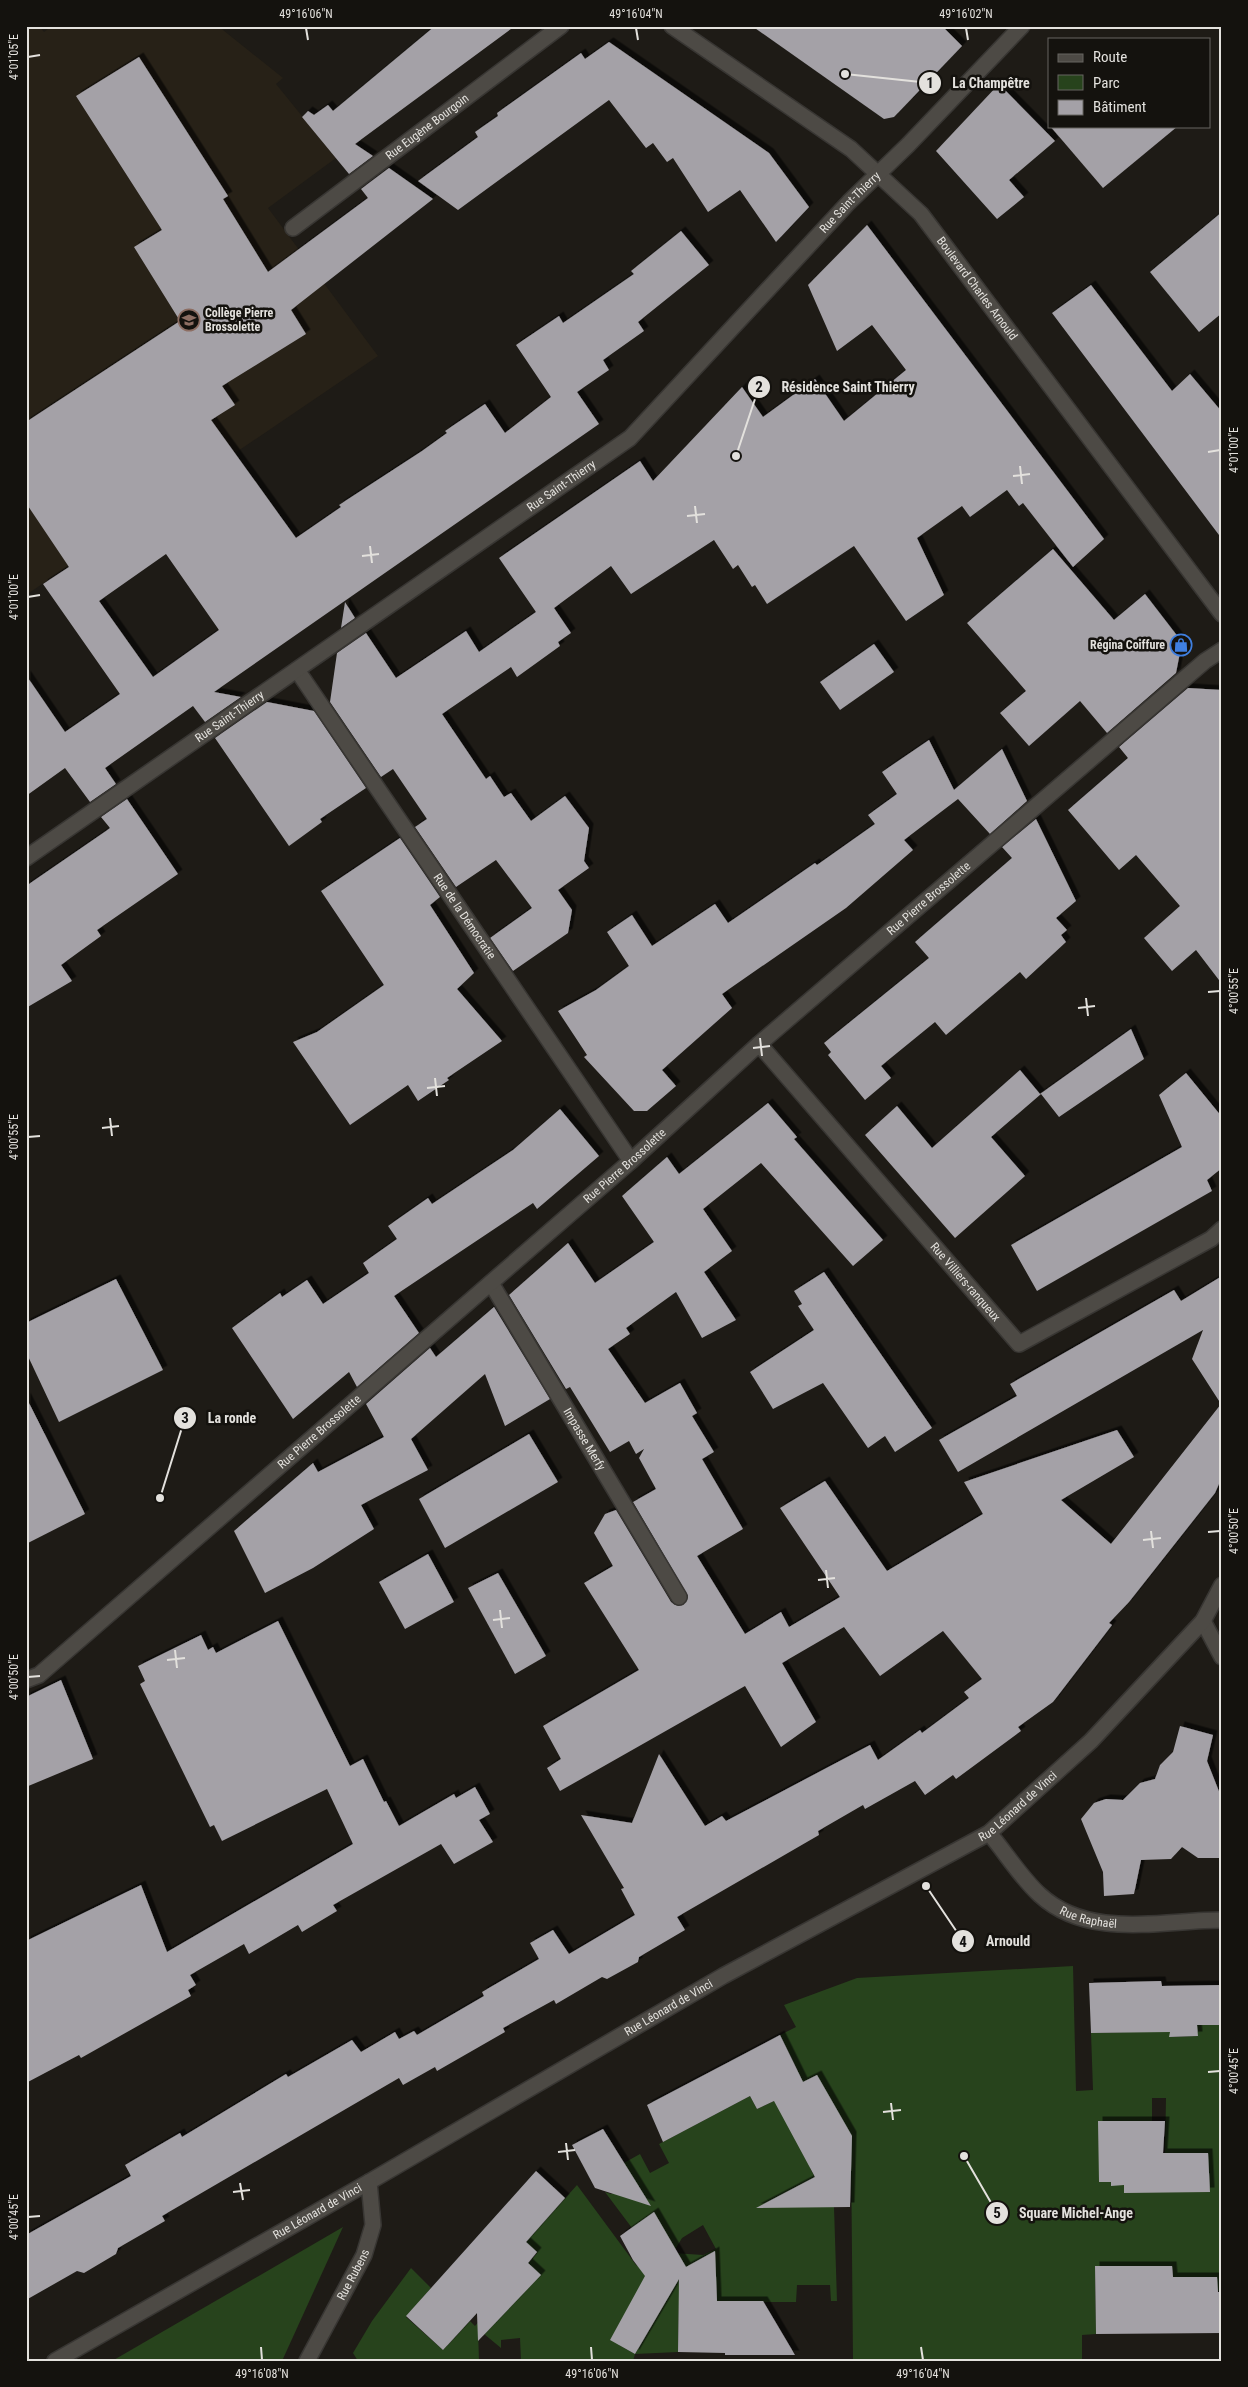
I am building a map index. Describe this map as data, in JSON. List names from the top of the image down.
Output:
{
  "streets": {
    "street": [
      "Rue Eugène Bourgoin",
      "Rue Saint-Thierry",
      "Boulevard Charles Arnould",
      "Rue Pierre Brossolette",
      "Rue de la Démocratie",
      "Rue Villiers-ranqueux",
      "Impasse Merfy",
      "Rue Léonard de Vinci",
      "Rue Raphaël",
      "Rue Rubens"
    ]
  },
  "crossings": [
    ["Rue Saint-Thierry", "Boulevard Charles Arnould"],
    ["Rue Saint-Thierry", "Rue de la Démocratie"],
    ["Rue Pierre Brossolette", "Rue de la Démocratie"],
    ["Rue Pierre Brossolette", "Rue Villiers-ranqueux"],
    ["Rue Pierre Brossolette", "Impasse Merfy"],
    ["Rue Léonard de Vinci", "Rue Raphaël"],
    ["Rue Léonard de Vinci", "Rue Rubens"]
  ],
  "places": {
    "other": [
      "La Champêtre",
      "Résidence Saint Thierry",
      "La ronde",
      "Arnould",
      "Square Michel-Ange"
    ],
    "school or university": ["Collège Pierre Brossolette"],
    "shop": ["Régina Coiffure"]
  },
  "legend": ["Route", "Parc", "Bâtiment"],
  "coordinates": [
    "49°16'06\"N",
    "49°16'04\"N",
    "49°16'02\"N",
    "4°01'05\"E",
    "4°01'00\"E",
    "4°00'55\"E",
    "4°00'50\"E",
    "4°00'45\"E",
    "49°16'08\"N"
  ]
}
